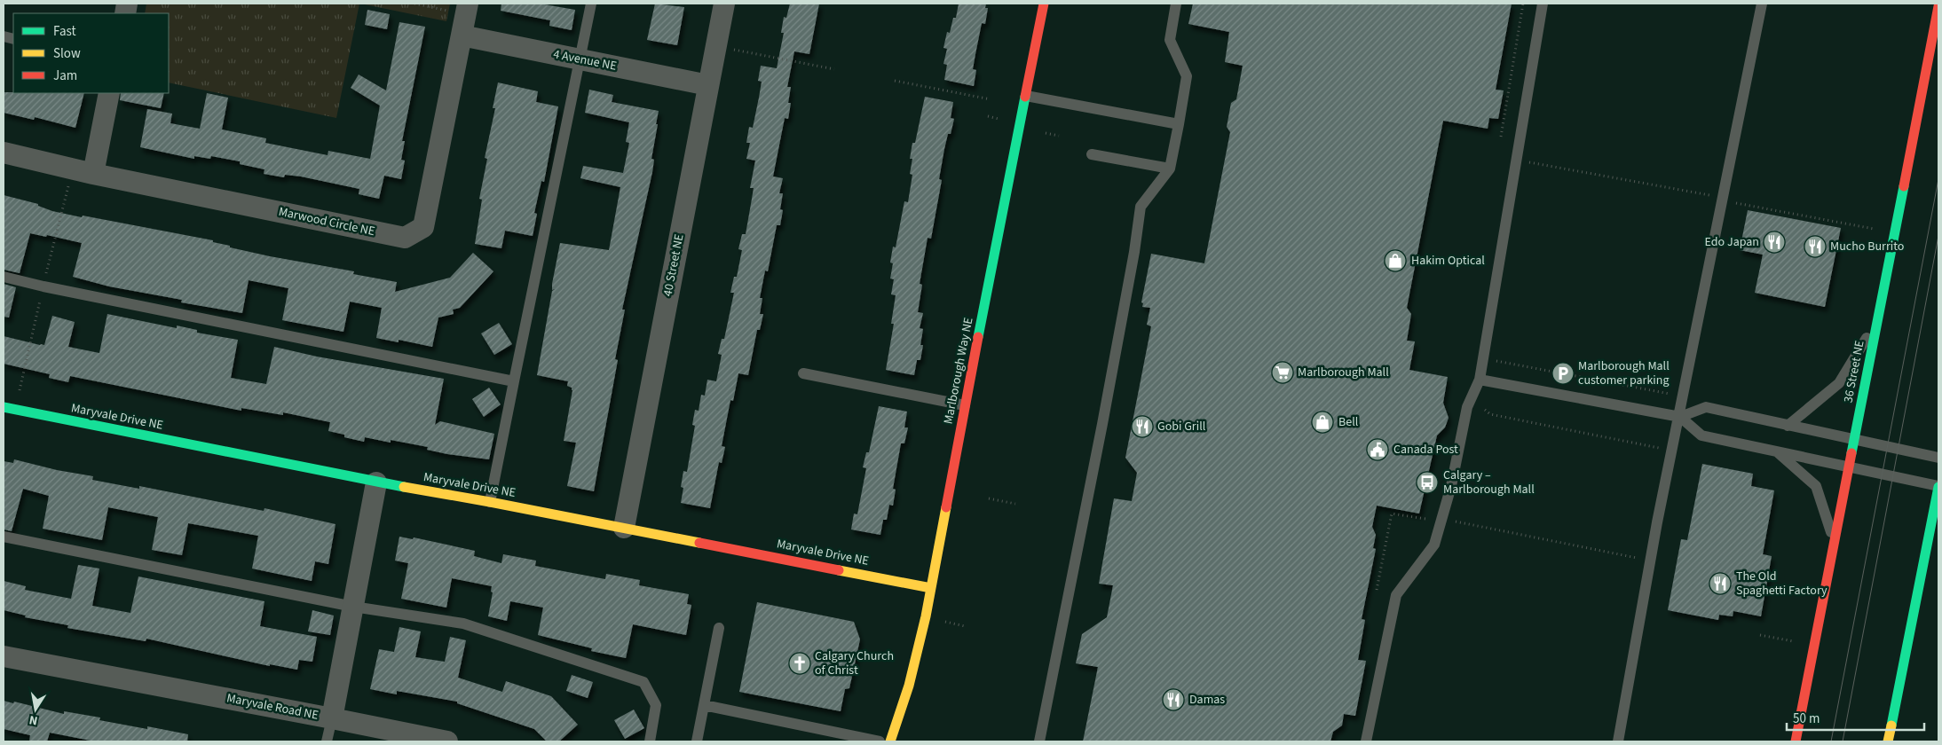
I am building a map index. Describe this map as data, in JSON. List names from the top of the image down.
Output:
{
  "streets": {
    "street": [
      "4 Avenue NE",
      "Marwood Circle NE",
      "40 Street NE",
      "Marlborough Way NE",
      "36 Street NE",
      "Maryvale Drive NE",
      "Maryvale Road NE"
    ]
  },
  "crossings": [
    ["4 Avenue NE", "Marwood Circle NE"],
    ["4 Avenue NE", "40 Street NE"],
    ["40 Street NE", "Maryvale Drive NE"],
    ["Marlborough Way NE", "Maryvale Drive NE"],
    ["Maryvale Drive NE", "Maryvale Road NE"]
  ],
  "places": {
    "restaurant": [
      "Edo Japan",
      "Mucho Burrito",
      "Gobi Grill",
      "The Old Spaghetti Factory",
      "Damas"
    ],
    "shop": ["Hakim Optical", "Bell"],
    "supermarket": ["Marlborough Mall"],
    "parking": ["Marlborough Mall customer parking"],
    "public building": ["Canada Post"],
    "bus stop": ["Calgary – Marlborough Mall"],
    "church": ["Calgary Church of Christ"]
  },
  "legend": ["Fast", "Slow", "Jam"],
  "scale_bar": "50 m",
  "north": "bottom"
}
